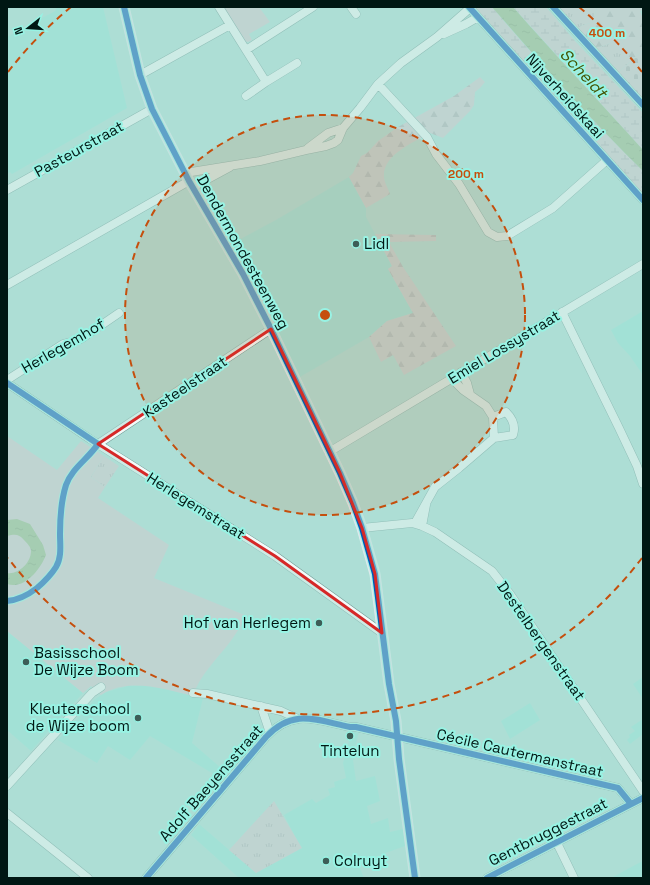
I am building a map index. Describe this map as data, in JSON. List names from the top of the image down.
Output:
{
  "streets": {
    "main road": ["Dendermondesteenweg"],
    "street": [
      "Nijverheidskaai",
      "Pasteurstraat",
      "Herlegemhof",
      "Emiel Lossystraat",
      "Kasteelstraat",
      "Herlegemstraat",
      "Destelbergenstraat",
      "Cécile Cautermanstraat",
      "Adolf Baeyensstraat",
      "Gentbruggestraat"
    ]
  },
  "crossings": [
    ["Pasteurstraat", "Dendermondesteenweg"],
    ["Dendermondesteenweg", "Emiel Lossystraat"],
    ["Dendermondesteenweg", "Kasteelstraat"],
    ["Dendermondesteenweg", "Herlegemstraat"],
    ["Dendermondesteenweg", "Cécile Cautermanstraat"],
    ["Dendermondesteenweg", "Adolf Baeyensstraat"],
    ["Kasteelstraat", "Herlegemstraat"],
    ["Cécile Cautermanstraat", "Adolf Baeyensstraat"],
    ["Cécile Cautermanstraat", "Gentbruggestraat"]
  ],
  "water": ["Scheldt"],
  "places": [
    "Lidl",
    "Hof van Herlegem",
    "Basisschool De Wijze Boom",
    "Kleuterschool de Wijze boom",
    "Tintelun",
    "Colruyt"
  ],
  "north": "left",
  "rings": ["400 m", "200 m"]
}
